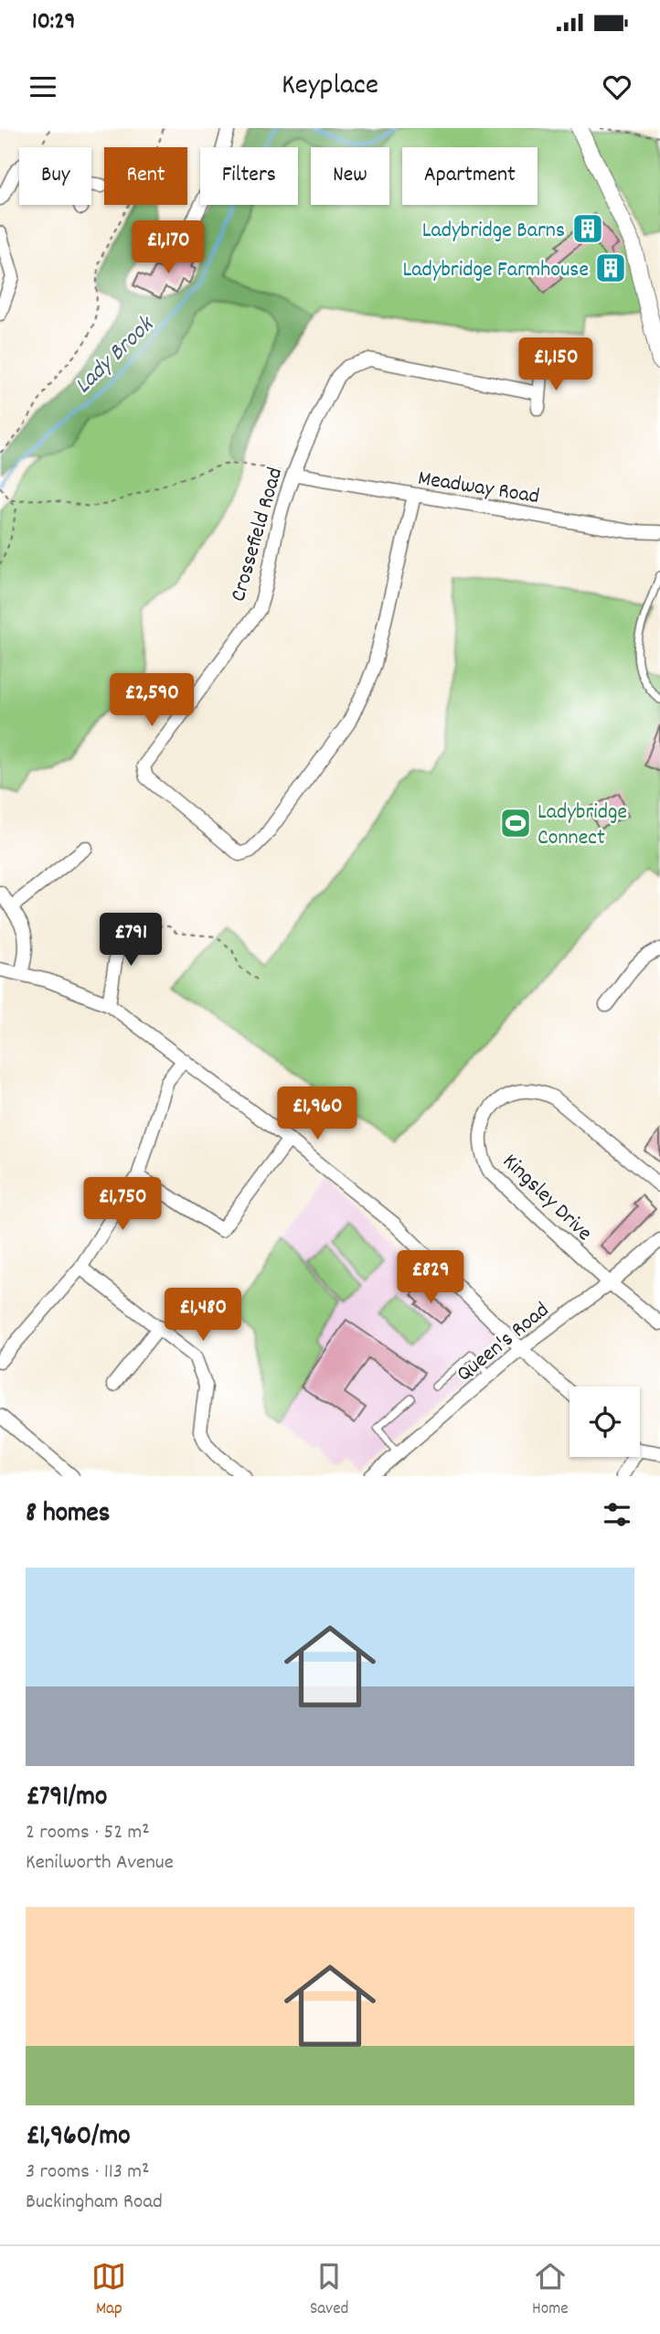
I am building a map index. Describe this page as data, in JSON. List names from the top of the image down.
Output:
{
  "streets": {
    "street": [
      "Meadway Road",
      "Crossefield Road",
      "Kingsley Drive",
      "Queen's Road"
    ]
  },
  "crossings": [
    ["Meadway Road", "Crossefield Road"],
    ["Kingsley Drive", "Queen's Road"]
  ],
  "water": ["Lady Brook"],
  "places": {
    "building": ["Ladybridge Barns", "Ladybridge Farmhouse"],
    "sports": ["Ladybridge Connect"]
  },
  "page": {
    "status": "10:29",
    "header": "Keyplace",
    "chip": [
      "Buy",
      "Rent",
      "Filters",
      "New",
      "Apartment"
    ],
    "price": [
      "£1,170",
      "£1,150",
      "£2,590",
      "£791",
      "£1,960",
      "£1,750",
      "£829",
      "£1,480"
    ],
    "heading": "8 homes",
    "list": [
      {
        "name": "£791/mo",
        "note": "2 rooms · 52 m² · Kenilworth Avenue"
      },
      {
        "name": "£1,960/mo",
        "note": "3 rooms · 113 m² · Buckingham Road"
      }
    ],
    "tabs": ["Map", "Saved", "Home"]
  }
}
